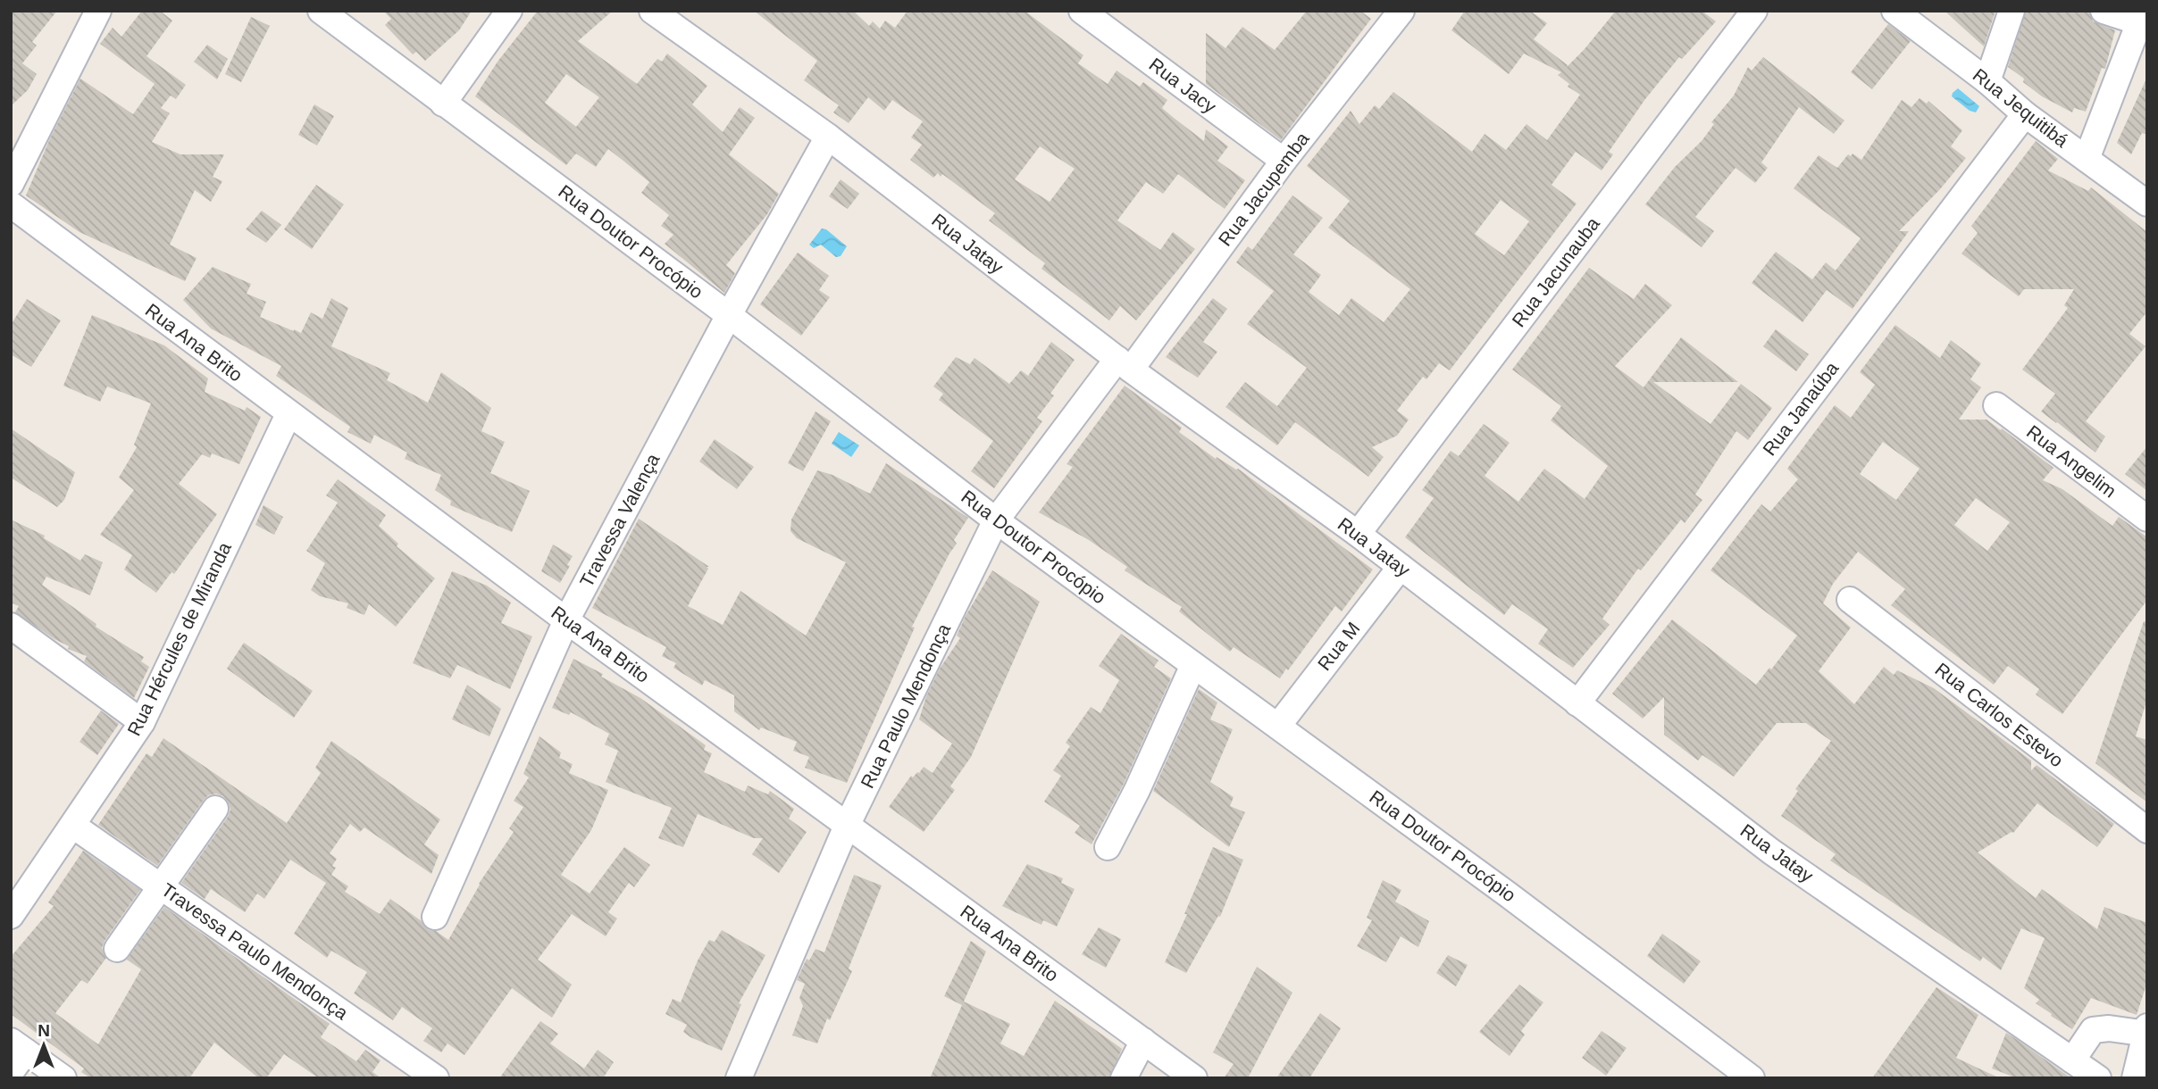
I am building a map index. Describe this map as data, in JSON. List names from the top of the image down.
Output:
{
  "streets": {
    "street": [
      "Rua Jacy",
      "Rua Jequitibá",
      "Rua Jacupemba",
      "Rua Doutor Procópio",
      "Rua Jatay",
      "Rua Jacunauba",
      "Rua Ana Brito",
      "Rua Janaúba",
      "Rua Angelim",
      "Travessa Valença",
      "Rua Hércules de Miranda",
      "Rua M",
      "Rua Paulo Mendonça",
      "Rua Carlos Estevo",
      "Travessa Paulo Mendonça"
    ]
  },
  "crossings": [
    ["Rua Jacy", "Rua Jacupemba"],
    ["Rua Jequitibá", "Rua Janaúba"],
    ["Rua Jacupemba", "Rua Jatay"],
    ["Rua Jacupemba", "Rua Paulo Mendonça"],
    ["Rua Doutor Procópio", "Travessa Valença"],
    ["Rua Doutor Procópio", "Rua M"],
    ["Rua Doutor Procópio", "Rua Paulo Mendonça"],
    ["Rua Jatay", "Rua Jacunauba"],
    ["Rua Jatay", "Rua Janaúba"],
    ["Rua Jatay", "Travessa Valença"],
    ["Rua Jatay", "Rua M"],
    ["Rua Jatay", "Rua Paulo Mendonça"],
    ["Rua Ana Brito", "Travessa Valença"],
    ["Rua Ana Brito", "Rua Hércules de Miranda"],
    ["Rua Ana Brito", "Rua Paulo Mendonça"],
    ["Rua Hércules de Miranda", "Travessa Paulo Mendonça"]
  ],
  "north": "top"
}
